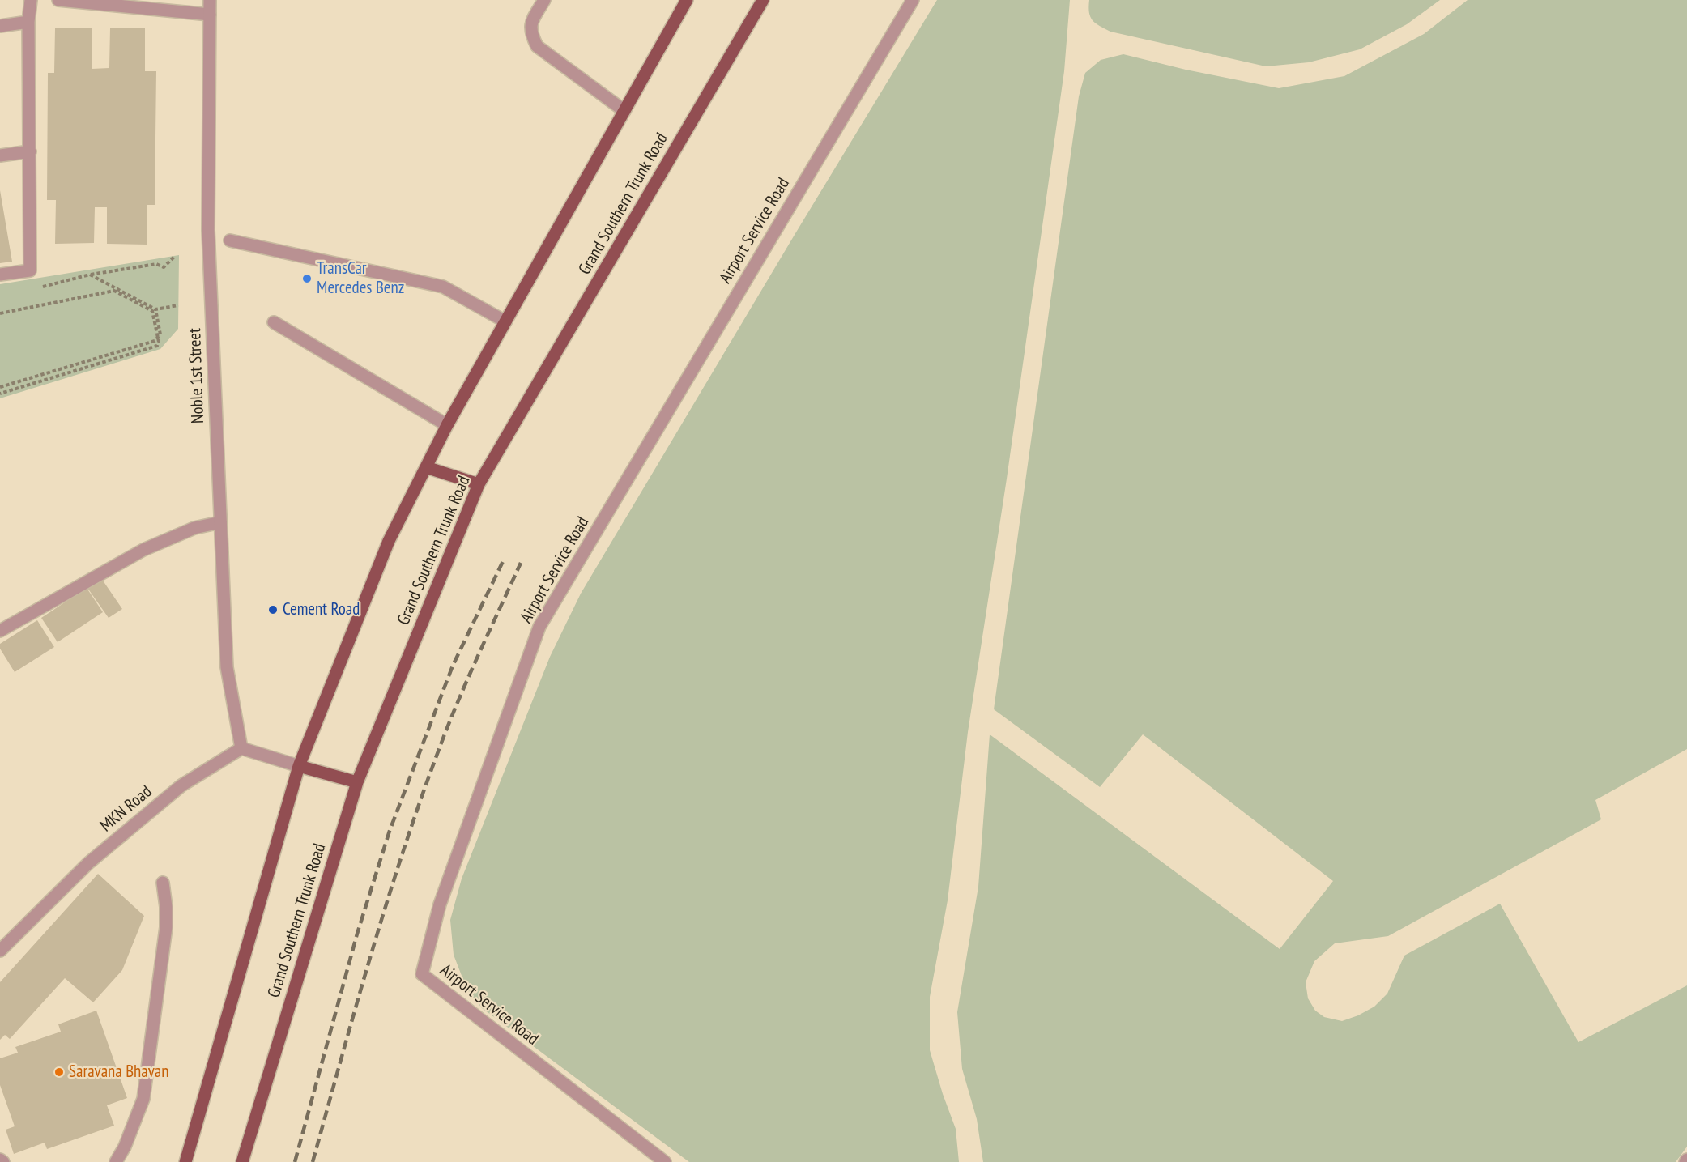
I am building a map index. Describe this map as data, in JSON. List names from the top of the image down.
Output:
{
  "streets": {
    "main road": ["Grand Southern Trunk Road"],
    "street": ["Airport Service Road", "Noble 1st Street", "MKN Road"]
  },
  "crossings": [
    ["Noble 1st Street", "MKN Road"]
  ],
  "places": ["TransCar Mercedes Benz", "Cement Road", "Saravana Bhavan"]
}
